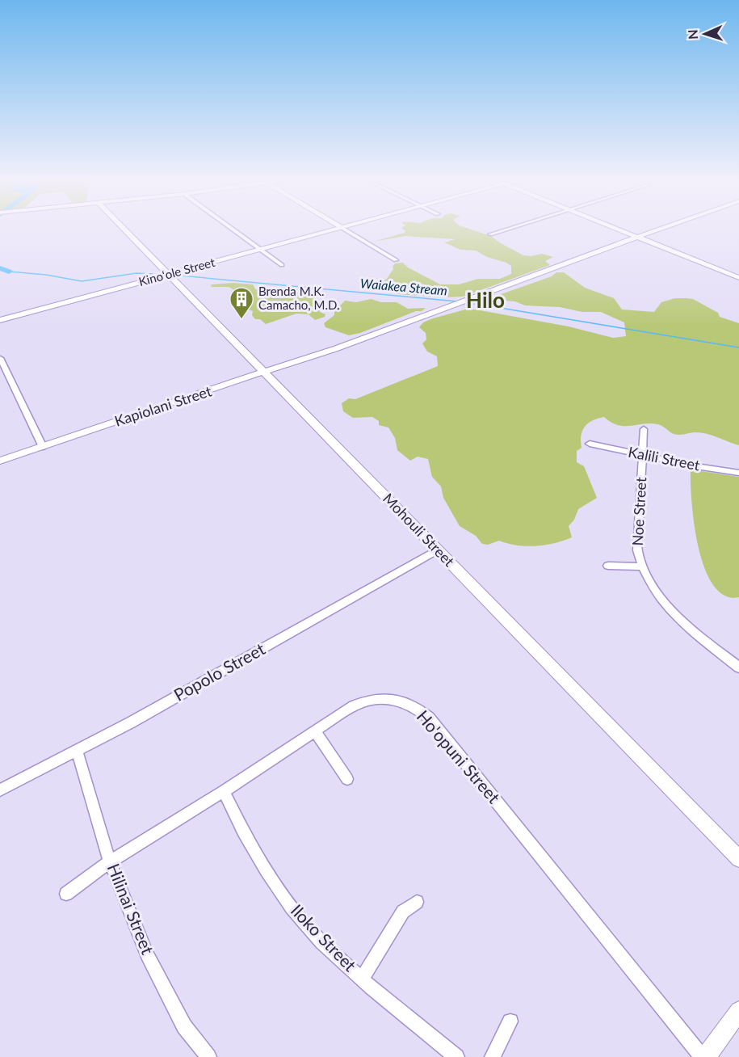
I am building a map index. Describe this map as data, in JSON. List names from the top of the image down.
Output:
{
  "streets": {
    "street": [
      "Kinoʻole Street",
      "Kapiolani Street",
      "Kalili Street",
      "Noe Street",
      "Mohouli Street",
      "Popolo Street",
      "Ho'opuni Street",
      "Hilinai Street",
      "Iloko Street"
    ]
  },
  "crossings": [
    ["Kinoʻole Street", "Mohouli Street"],
    ["Kapiolani Street", "Mohouli Street"],
    ["Kalili Street", "Noe Street"],
    ["Mohouli Street", "Popolo Street"],
    ["Popolo Street", "Hilinai Street"],
    ["Ho'opuni Street", "Hilinai Street"],
    ["Ho'opuni Street", "Iloko Street"]
  ],
  "districts": ["Hilo"],
  "water": ["Waiakea Stream"],
  "places": {
    "building": ["Brenda M.K. Camacho, M.D."]
  },
  "north": "left"
}
